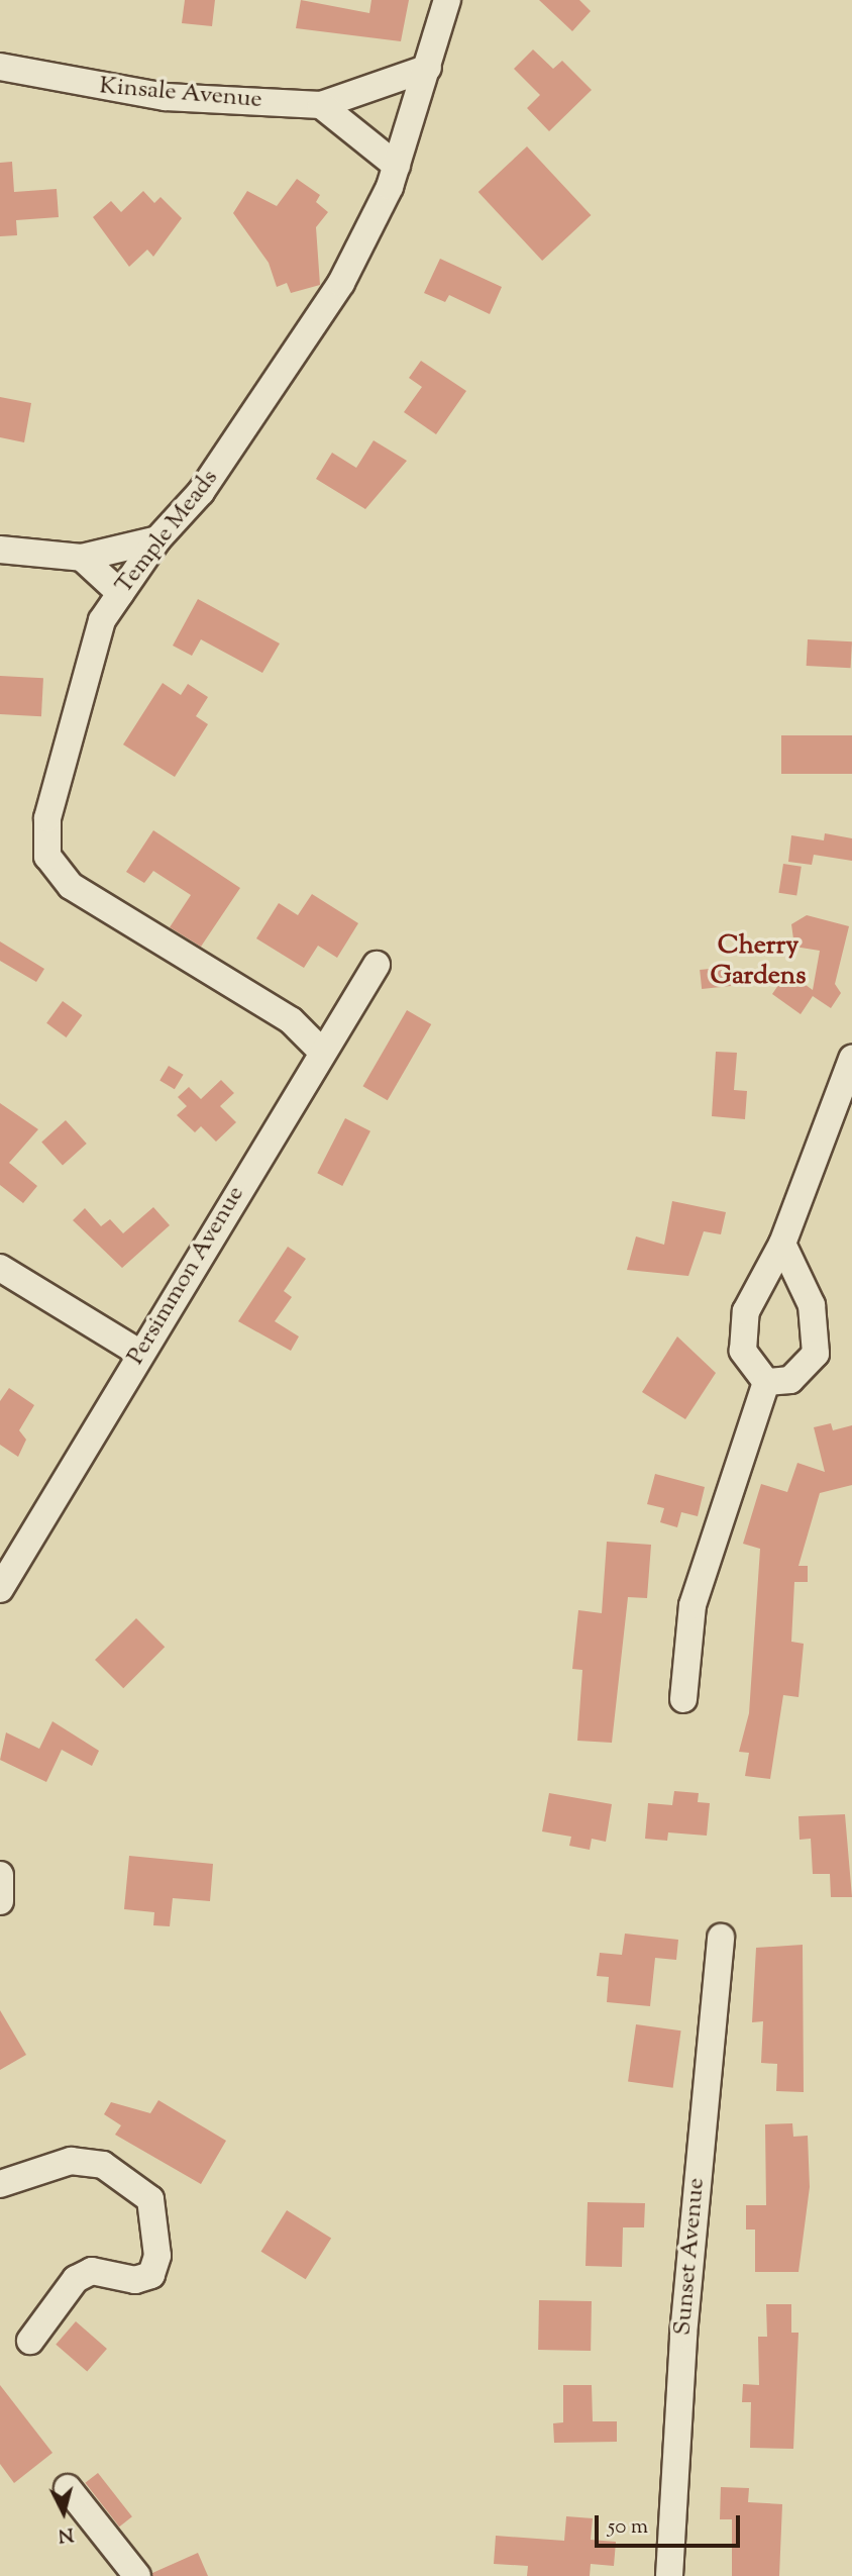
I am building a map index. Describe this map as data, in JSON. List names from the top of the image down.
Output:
{
  "streets": {
    "street": [
      "Kinsale Avenue",
      "Temple Meads",
      "Persimmon Avenue",
      "Sunset Avenue"
    ]
  },
  "crossings": [
    ["Kinsale Avenue", "Temple Meads"],
    ["Temple Meads", "Persimmon Avenue"]
  ],
  "districts": ["Cherry Gardens"],
  "scale_bar": "50 m",
  "north": "bottom"
}
